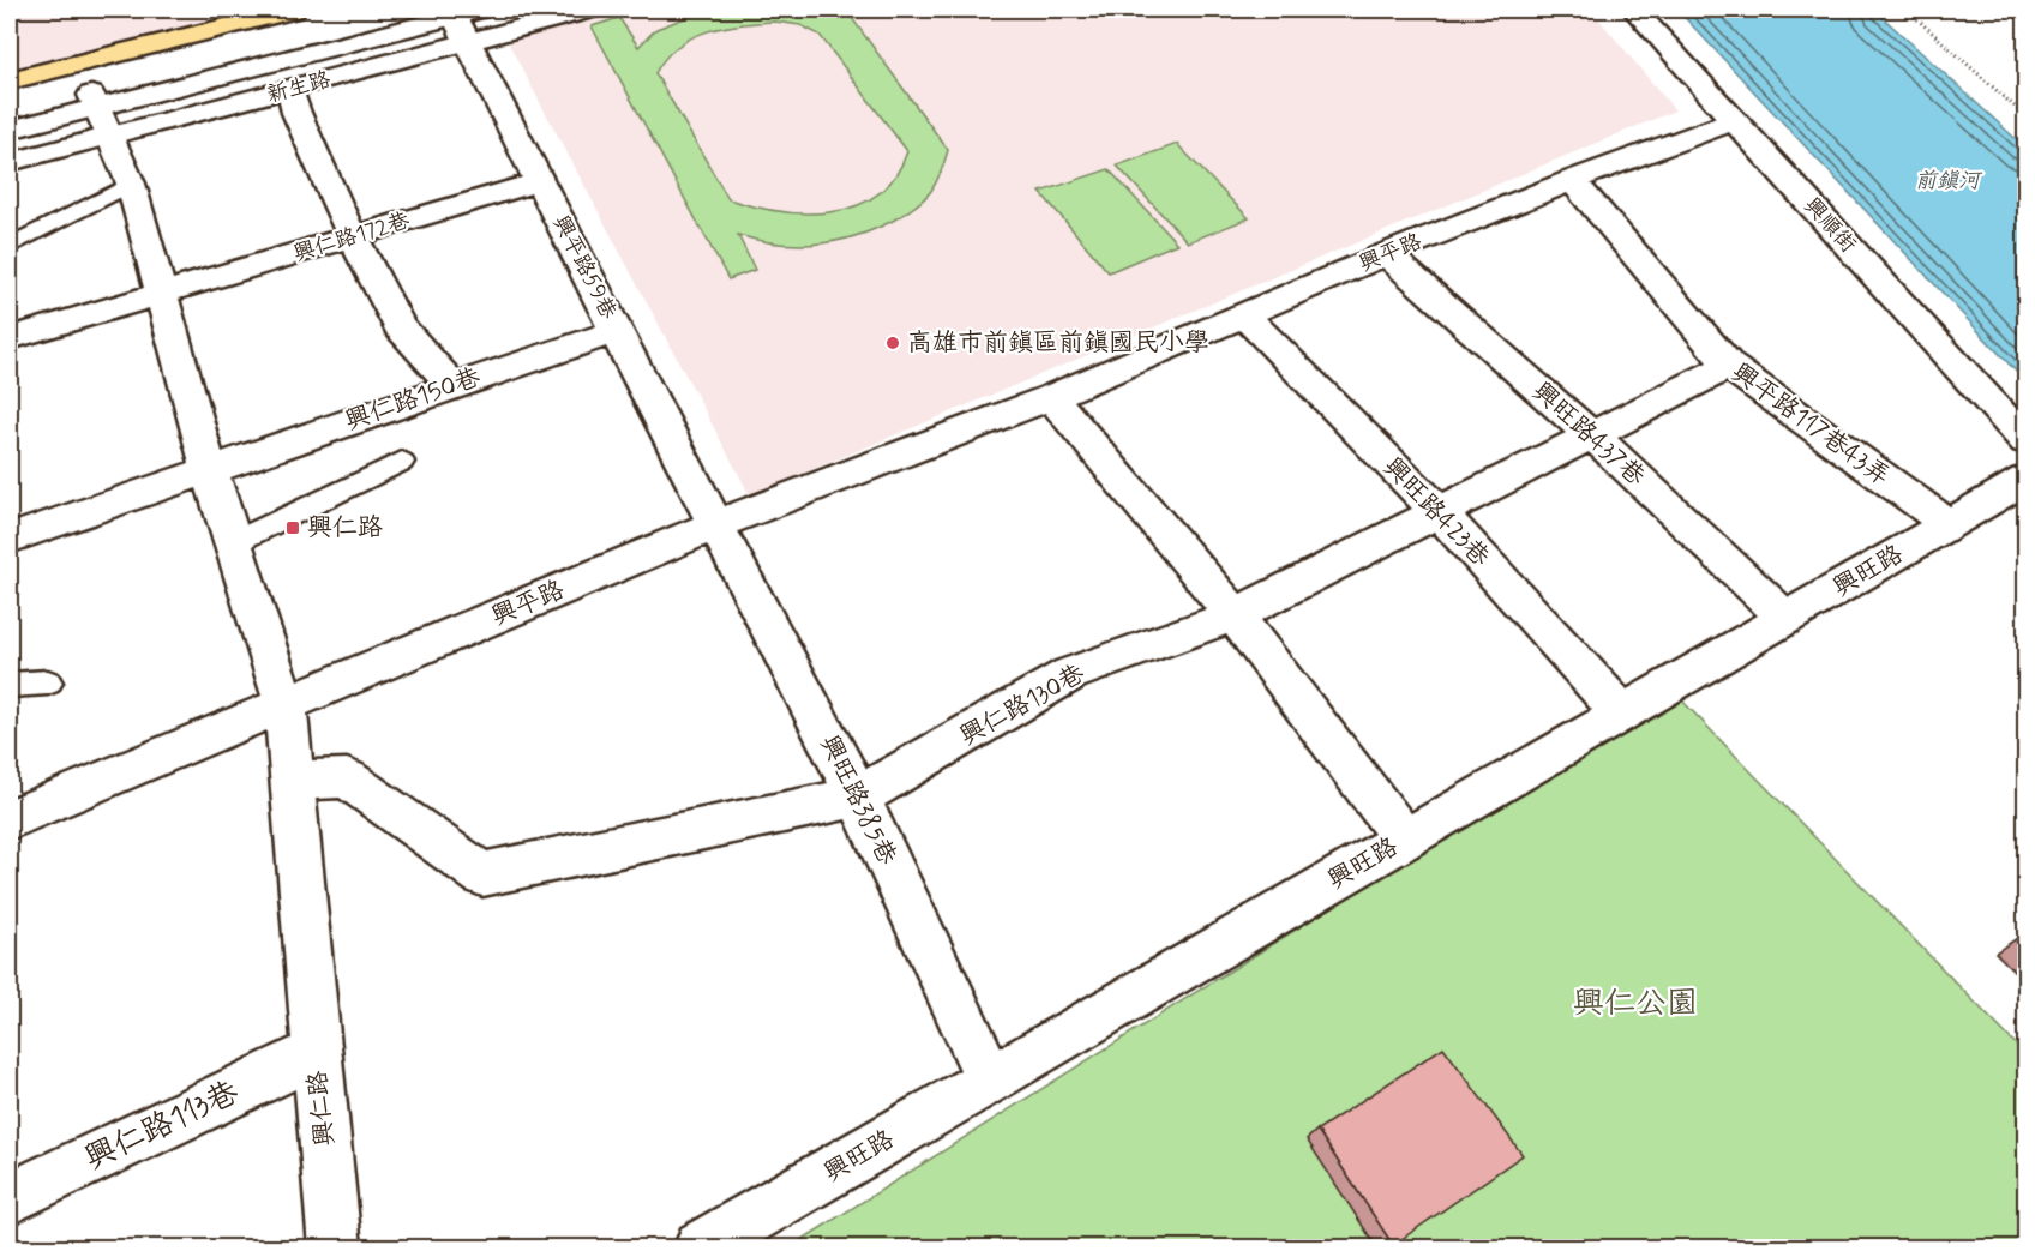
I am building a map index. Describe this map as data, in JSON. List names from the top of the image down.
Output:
{
  "streets": {
    "street": [
      "新生路",
      "興順街",
      "興仁路172巷",
      "興平路",
      "興平路59巷",
      "興仁路150巷",
      "興平路117巷43弄",
      "興旺路437巷",
      "興旺路423巷",
      "興旺路",
      "興仁路130巷",
      "興旺路385巷",
      "興仁路",
      "興仁路113巷"
    ]
  },
  "crossings": [
    ["新生路", "興平路59巷"],
    ["新生路", "興仁路"],
    ["興順街", "興平路"],
    ["興仁路172巷", "興平路59巷"],
    ["興仁路172巷", "興仁路"],
    ["興平路", "興平路59巷"],
    ["興平路", "興平路117巷43弄"],
    ["興平路", "興旺路437巷"],
    ["興平路", "興旺路423巷"],
    ["興平路", "興旺路385巷"],
    ["興平路", "興仁路"],
    ["興平路59巷", "興仁路150巷"],
    ["興平路59巷", "興旺路385巷"],
    ["興仁路150巷", "興仁路"],
    ["興平路117巷43弄", "興旺路"],
    ["興平路117巷43弄", "興仁路130巷"],
    ["興旺路437巷", "興旺路"],
    ["興旺路437巷", "興仁路130巷"],
    ["興旺路423巷", "興旺路"],
    ["興旺路423巷", "興仁路130巷"],
    ["興旺路", "興旺路385巷"],
    ["興仁路130巷", "興旺路385巷"],
    ["興仁路130巷", "興仁路"],
    ["興仁路", "興仁路113巷"]
  ],
  "water": ["前鎮河"],
  "parks": ["興仁公園"],
  "places": {
    "other": ["高雄市前鎮區前鎮國民小學"],
    "transit": ["興仁路"]
  }
}
